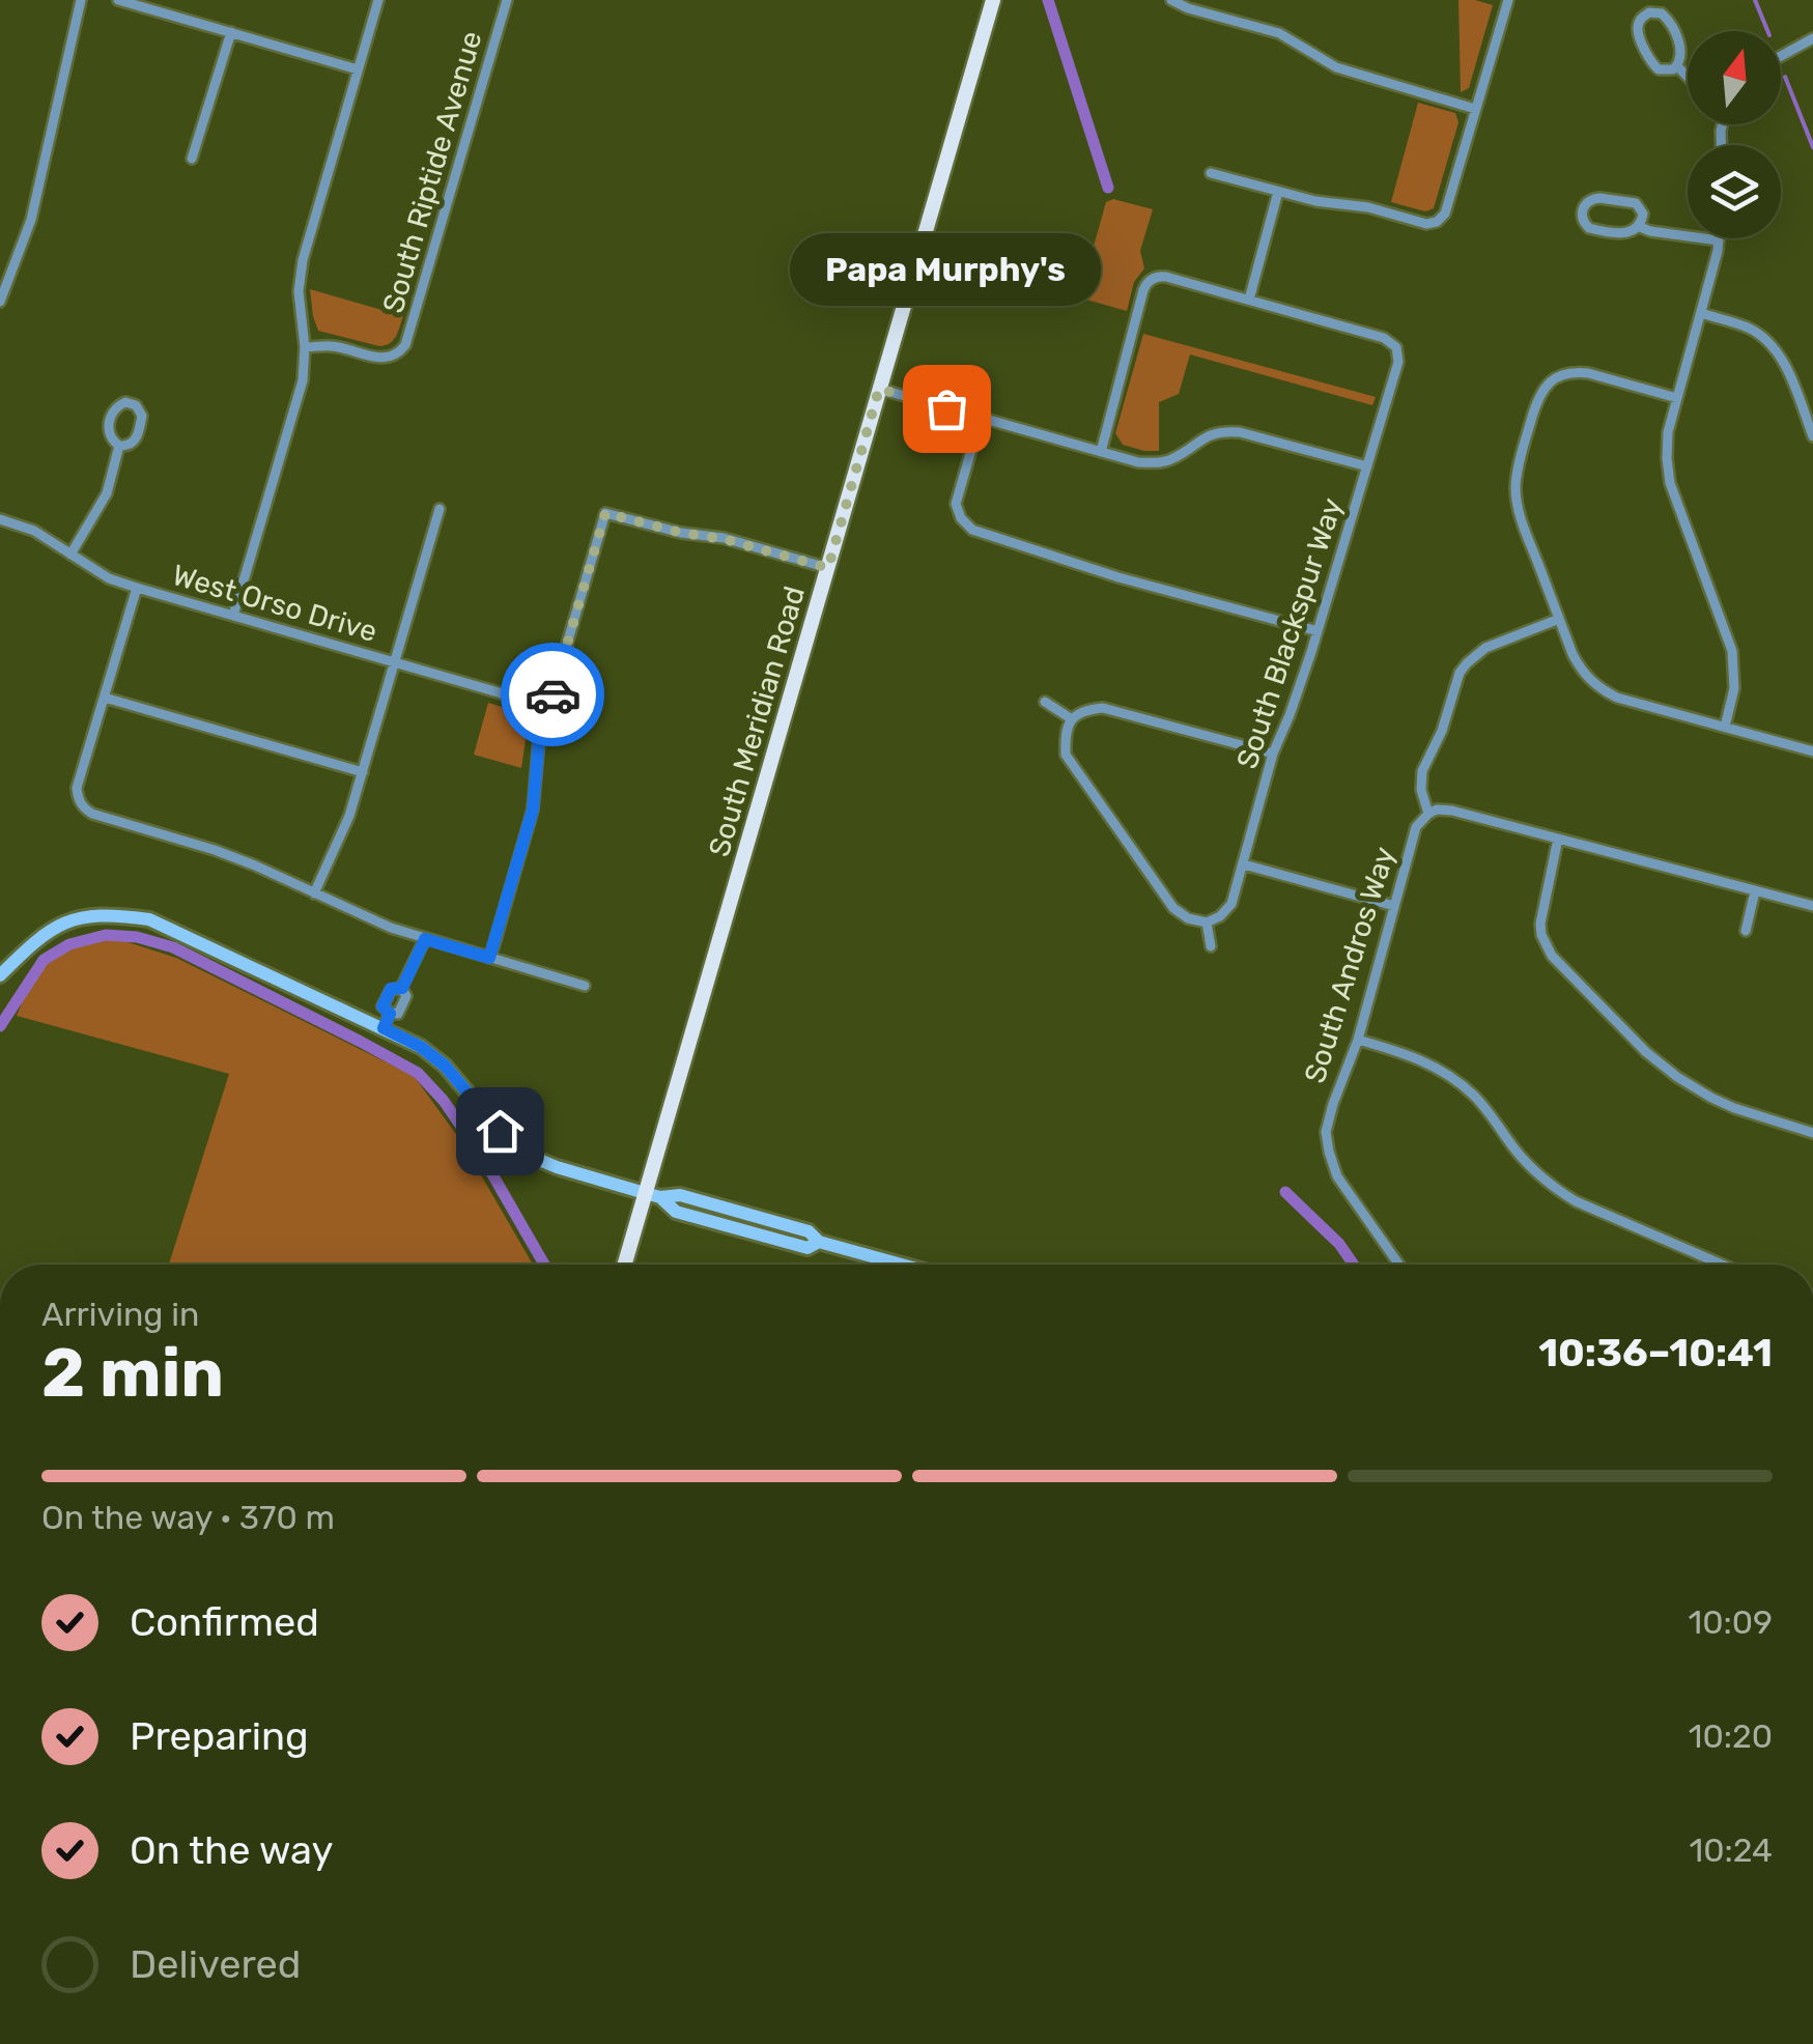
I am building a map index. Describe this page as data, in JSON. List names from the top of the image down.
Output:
{
  "streets": {
    "main road": ["South Meridian Road"],
    "street": [
      "South Riptide Avenue",
      "West Orso Drive",
      "South Blackspur Way",
      "South Andros Way"
    ]
  },
  "places": ["Papa Murphy's"],
  "north": "top",
  "page": {
    "bubble": "Papa Murphy's",
    "heading": ["2 min", "Arriving in", "10:36–10:41"],
    "bar": "On the way · 370 m",
    "list": [
      ["Confirmed", "10:09"],
      ["Preparing", "10:20"],
      ["On the way", "10:24"],
      "Delivered"
    ]
  }
}
